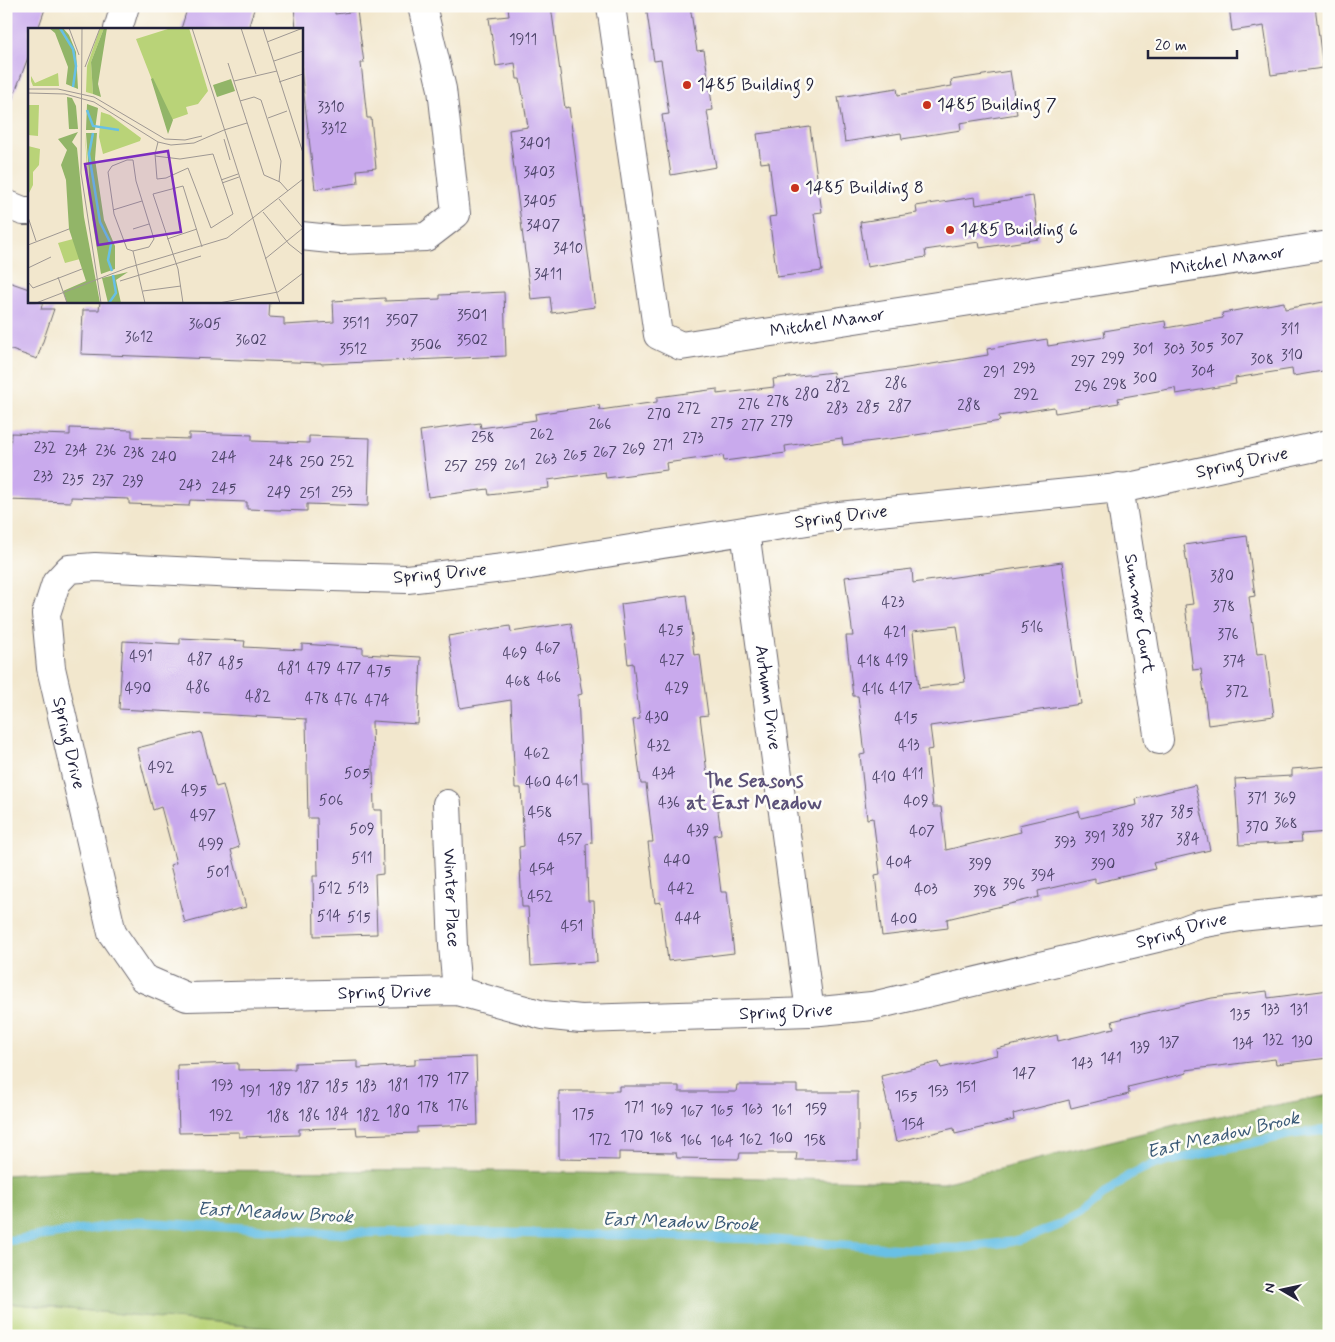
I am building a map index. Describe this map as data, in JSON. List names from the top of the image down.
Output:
{
  "streets": {
    "street": [
      "Mitchel Manor",
      "Spring Drive",
      "Summer Court",
      "Autumn Drive",
      "Winter Place"
    ]
  },
  "crossings": [
    ["Spring Drive", "Summer Court"],
    ["Spring Drive", "Autumn Drive"],
    ["Spring Drive", "Winter Place"]
  ],
  "districts": ["The Seasons at East Meadow"],
  "water": ["East Meadow Brook"],
  "places": [
    "1485 Building 9",
    "1485 Building 7",
    "1485 Building 8",
    "1485 Building 6"
  ],
  "house_numbers": [
    "1911",
    "3310",
    "3312",
    "3401",
    "3403",
    "3405",
    "3407",
    "3410",
    "3411",
    "3501",
    "3507",
    "3511",
    "3605",
    "311",
    "3612",
    "307",
    "3602",
    "3502",
    "3506",
    "305",
    "3512",
    "301",
    "303",
    "310",
    "299",
    "308",
    "297",
    "293",
    "304",
    "291",
    "300",
    "286",
    "298",
    "282",
    "296",
    "280",
    "292",
    "278",
    "276",
    "288",
    "287",
    "285",
    "272",
    "283",
    "270",
    "279",
    "275",
    "266",
    "277",
    "262",
    "258",
    "273",
    "271",
    "232",
    "269",
    "234",
    "236",
    "238",
    "267",
    "265",
    "240",
    "244",
    "263",
    "248",
    "252",
    "250",
    "259",
    "261",
    "257",
    "233",
    "235",
    "237",
    "239",
    "243",
    "245",
    "249",
    "253",
    "251",
    "380",
    "423",
    "378",
    "516",
    "425",
    "421",
    "376",
    "467",
    "469",
    "491",
    "487",
    "427",
    "419",
    "418",
    "374",
    "485",
    "481",
    "479",
    "477",
    "475",
    "466",
    "468",
    "486",
    "490",
    "429",
    "417",
    "416",
    "372",
    "482",
    "478",
    "476",
    "474",
    "430",
    "415",
    "432",
    "413",
    "462",
    "492",
    "505",
    "434",
    "411",
    "410",
    "461",
    "460",
    "495",
    "371",
    "369",
    "506",
    "409",
    "436",
    "458",
    "385",
    "497",
    "387",
    "368",
    "370",
    "509",
    "439",
    "389",
    "407",
    "391",
    "457",
    "384",
    "393",
    "499",
    "511",
    "440",
    "404",
    "399",
    "390",
    "454",
    "501",
    "394",
    "396",
    "512",
    "513",
    "442",
    "403",
    "398",
    "452",
    "514",
    "515",
    "444",
    "400",
    "451",
    "133",
    "131",
    "135",
    "132",
    "130",
    "137",
    "134",
    "139",
    "141",
    "143",
    "147",
    "177",
    "179",
    "193",
    "181",
    "185",
    "183",
    "187",
    "151",
    "189",
    "191",
    "153",
    "155",
    "176",
    "178",
    "171",
    "169",
    "163",
    "159",
    "165",
    "161",
    "180",
    "167",
    "184",
    "175",
    "192",
    "186",
    "182",
    "188",
    "154",
    "170",
    "168",
    "160",
    "172",
    "162",
    "166",
    "158",
    "164"
  ],
  "scale_bar": "20 m",
  "north": "left"
}
